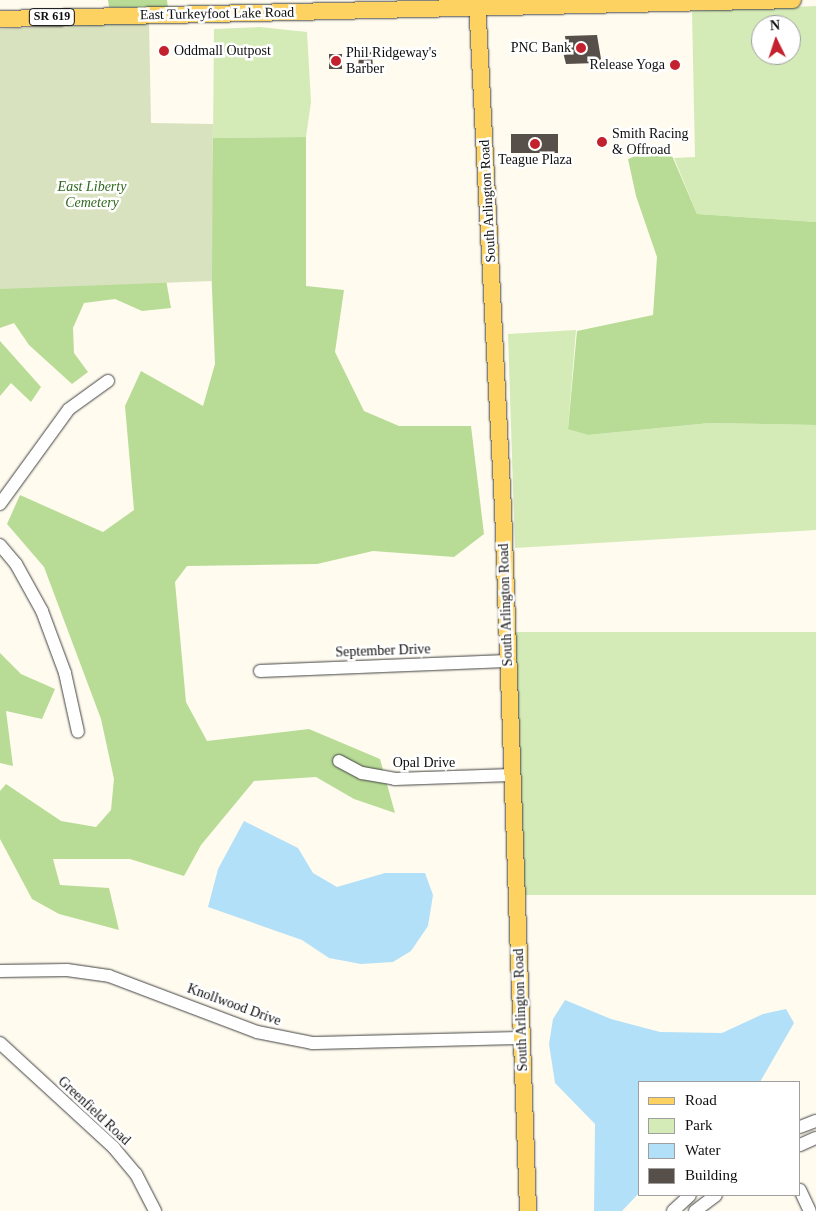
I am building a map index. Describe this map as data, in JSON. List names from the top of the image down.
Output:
{
  "streets": {
    "main road": ["East Turkeyfoot Lake Road", "SR 619", "South Arlington Road"],
    "street": [
      "September Drive",
      "Opal Drive",
      "Knollwood Drive",
      "Greenfield Road"
    ]
  },
  "crossings": [
    ["East Turkeyfoot Lake Road", "South Arlington Road"],
    ["South Arlington Road", "September Drive"],
    ["South Arlington Road", "Opal Drive"],
    ["South Arlington Road", "Knollwood Drive"]
  ],
  "parks": ["East Liberty Cemetery"],
  "places": [
    "PNC Bank",
    "Oddmall Outpost",
    "Phil Ridgeway's Barber",
    "Release Yoga",
    "Smith Racing & Offroad",
    "Teague Plaza"
  ],
  "legend": [
    "Road",
    "Park",
    "Water",
    "Building"
  ],
  "north": "top"
}
